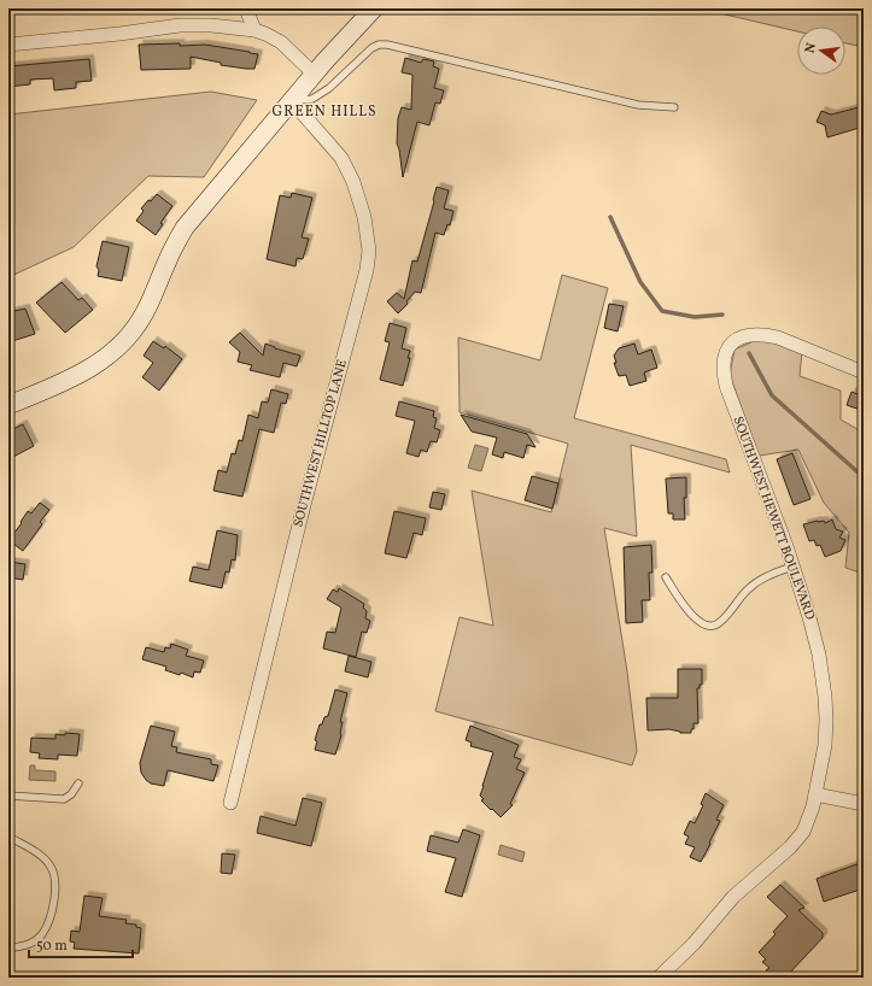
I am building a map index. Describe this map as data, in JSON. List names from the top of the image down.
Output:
{
  "streets": {
    "street": ["SOUTHWEST HILLTOP LANE", "SOUTHWEST HEWETT BOULEVARD"]
  },
  "districts": ["GREEN HILLS"],
  "scale_bar": "50 m",
  "north": "left"
}
